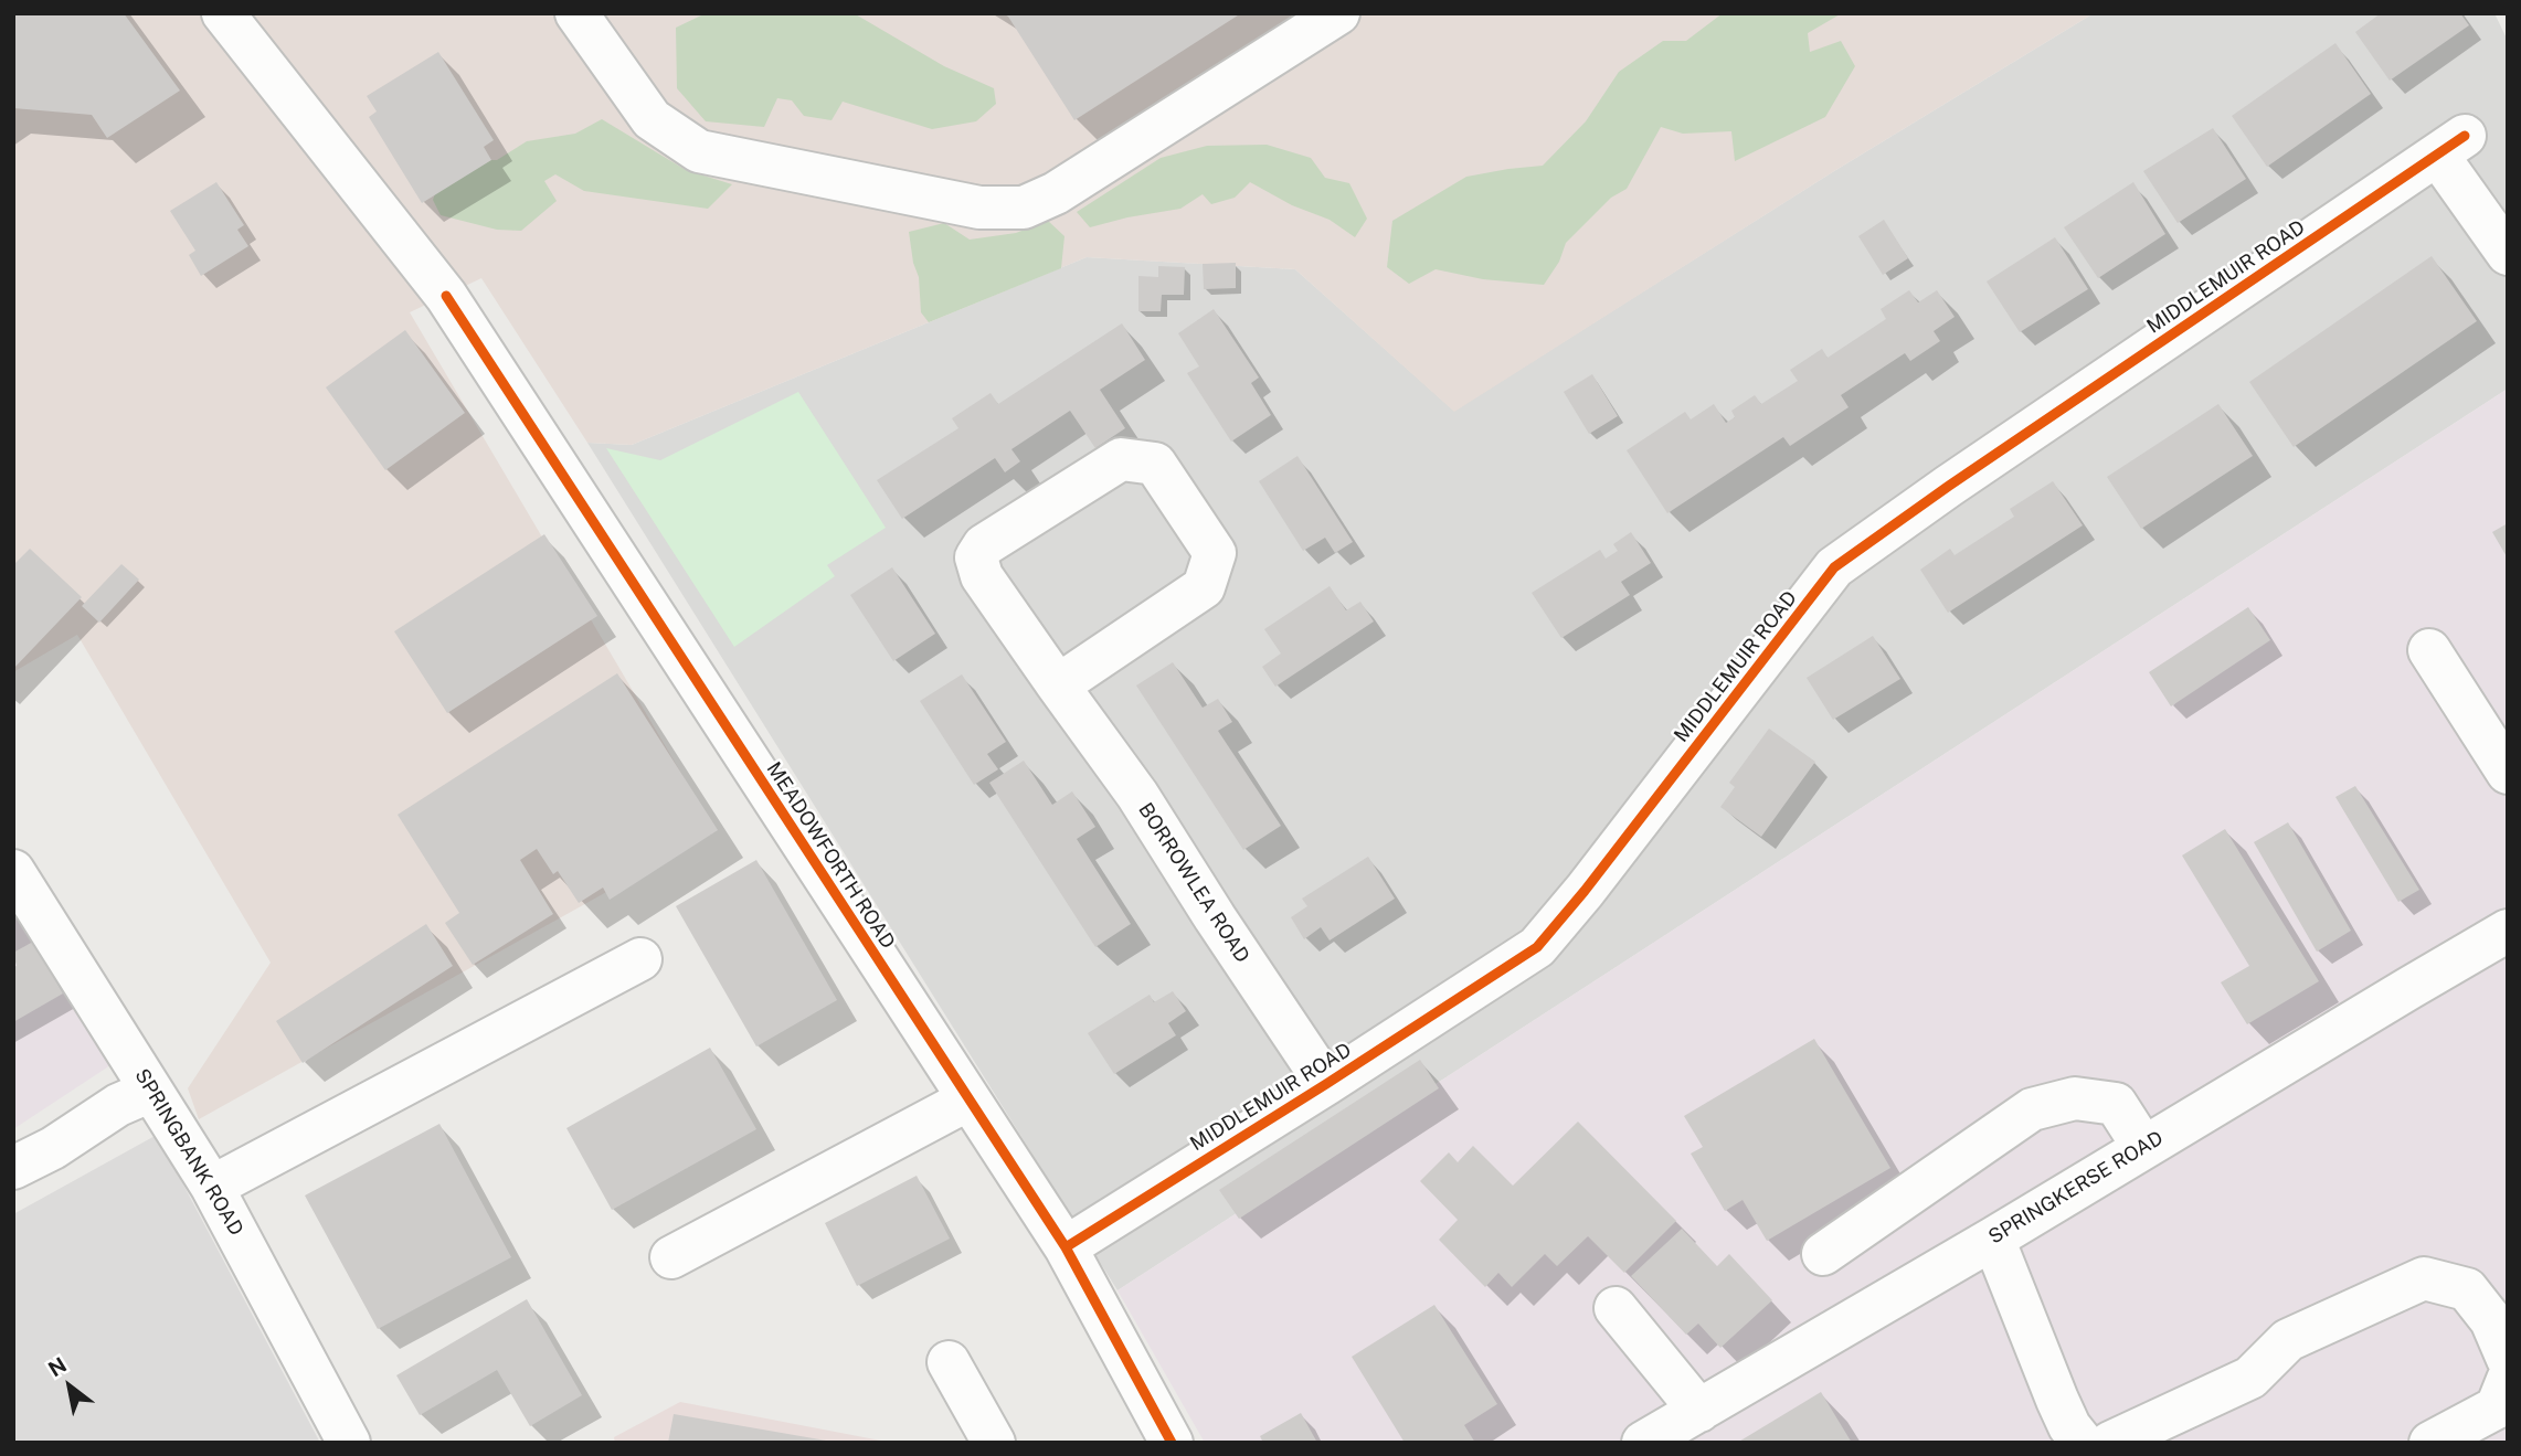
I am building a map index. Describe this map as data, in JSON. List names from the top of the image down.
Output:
{
  "streets": {
    "street": [
      "MIDDLEMUIR ROAD",
      "MEADOWFORTH ROAD",
      "BORROWLEA ROAD",
      "SPRINGBANK ROAD",
      "SPRINGKERSE ROAD"
    ]
  },
  "crossings": [
    ["MIDDLEMUIR ROAD", "MEADOWFORTH ROAD"],
    ["MIDDLEMUIR ROAD", "BORROWLEA ROAD"]
  ],
  "north": "top left"
}
